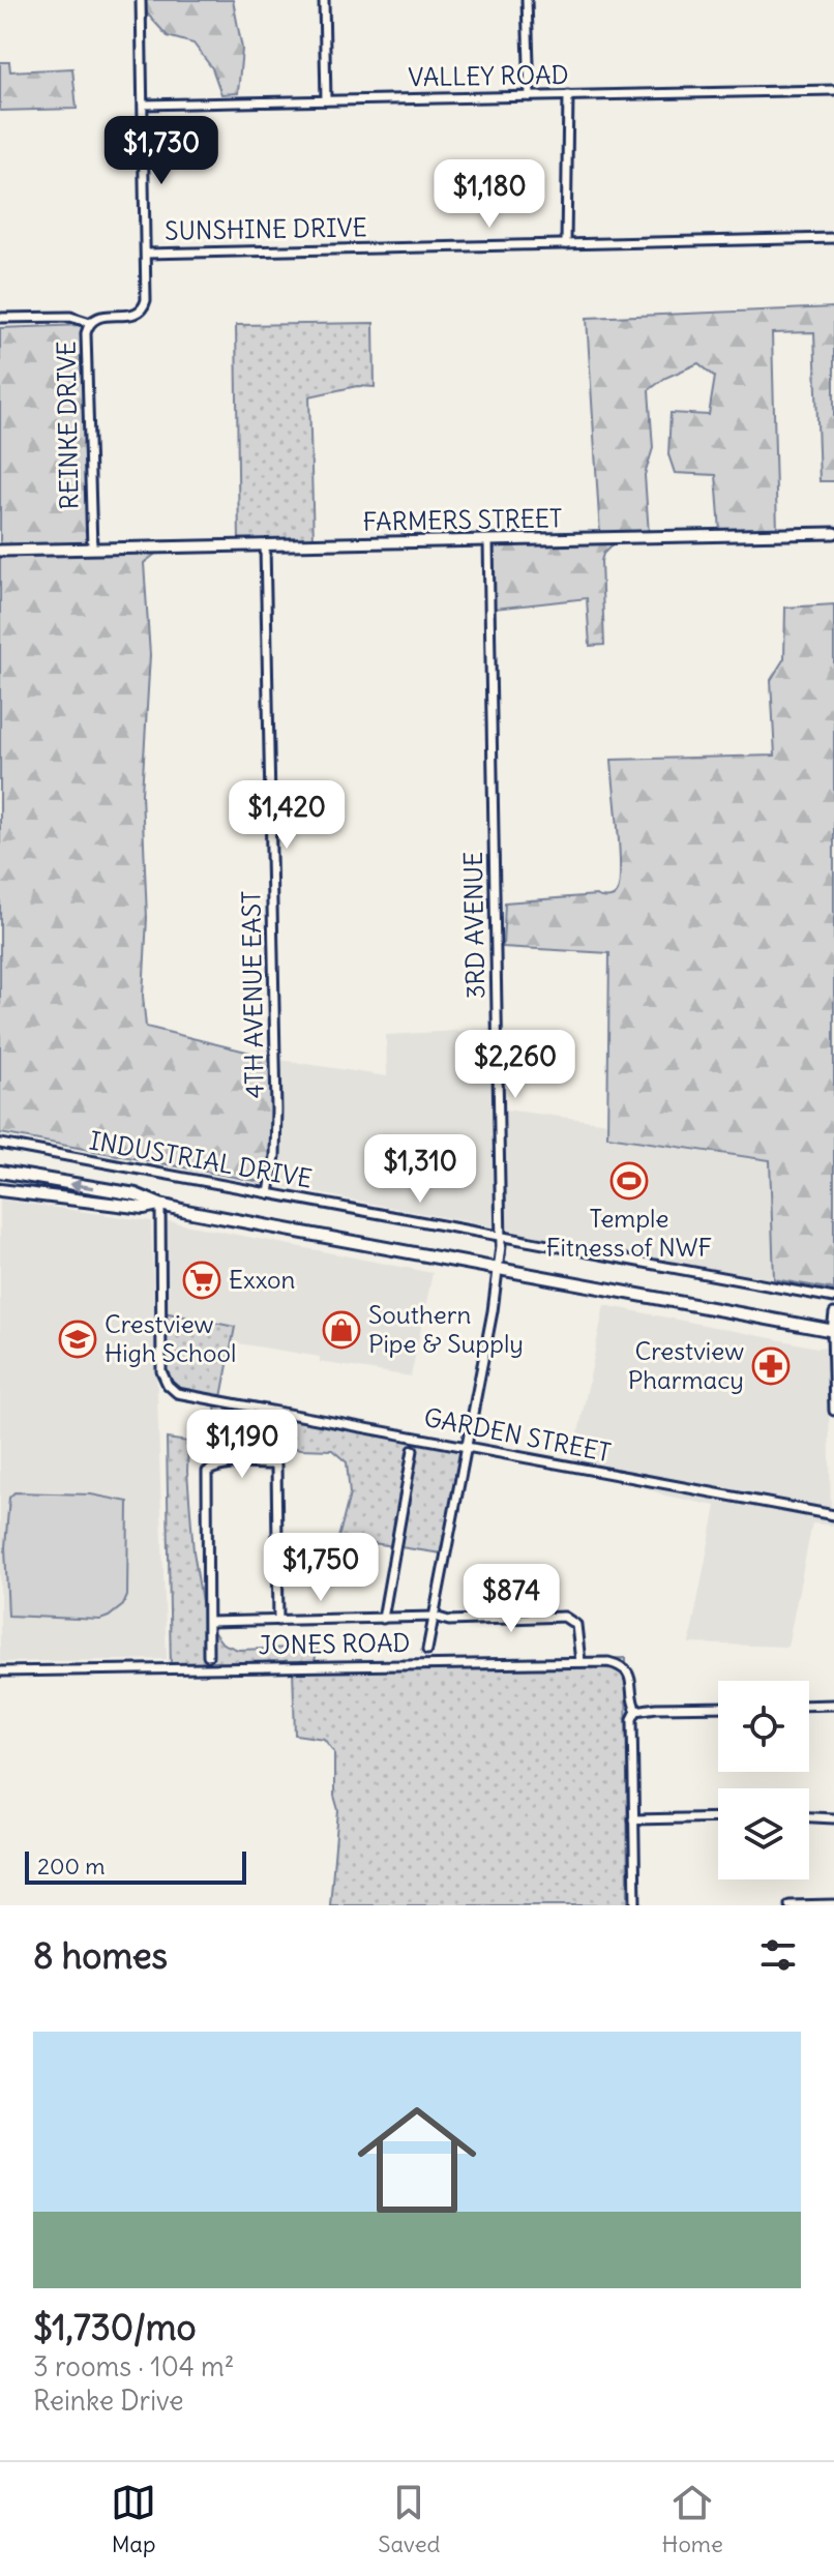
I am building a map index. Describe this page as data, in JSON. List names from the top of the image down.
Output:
{
  "streets": {
    "street": [
      "VALLEY ROAD",
      "SUNSHINE DRIVE",
      "REINKE DRIVE",
      "FARMERS STREET",
      "3RD AVENUE",
      "4TH AVENUE EAST",
      "INDUSTRIAL DRIVE",
      "GARDEN STREET",
      "JONES ROAD"
    ]
  },
  "crossings": [
    ["VALLEY ROAD", "REINKE DRIVE"],
    ["SUNSHINE DRIVE", "REINKE DRIVE"],
    ["REINKE DRIVE", "FARMERS STREET"],
    ["FARMERS STREET", "3RD AVENUE"],
    ["FARMERS STREET", "4TH AVENUE EAST"],
    ["3RD AVENUE", "INDUSTRIAL DRIVE"],
    ["3RD AVENUE", "GARDEN STREET"],
    ["4TH AVENUE EAST", "INDUSTRIAL DRIVE"]
  ],
  "places": {
    "sports": ["Temple Fitness of NWF"],
    "supermarket": ["Exxon"],
    "shop": ["Southern Pipe & Supply"],
    "school or university": ["Crestview High School"],
    "pharmacy": ["Crestview Pharmacy"]
  },
  "scale_bar": "200 m",
  "page": {
    "price": [
      "$1,730",
      "$1,180",
      "$1,420",
      "$2,260",
      "$1,310",
      "$1,190",
      "$1,750",
      "$874"
    ],
    "scale": "200 m",
    "heading": "8 homes",
    "list": [
      {
        "name": "$1,730/mo",
        "note": "3 rooms · 104 m² · Reinke Drive"
      }
    ],
    "tabs": ["Map", "Saved", "Home"]
  }
}
